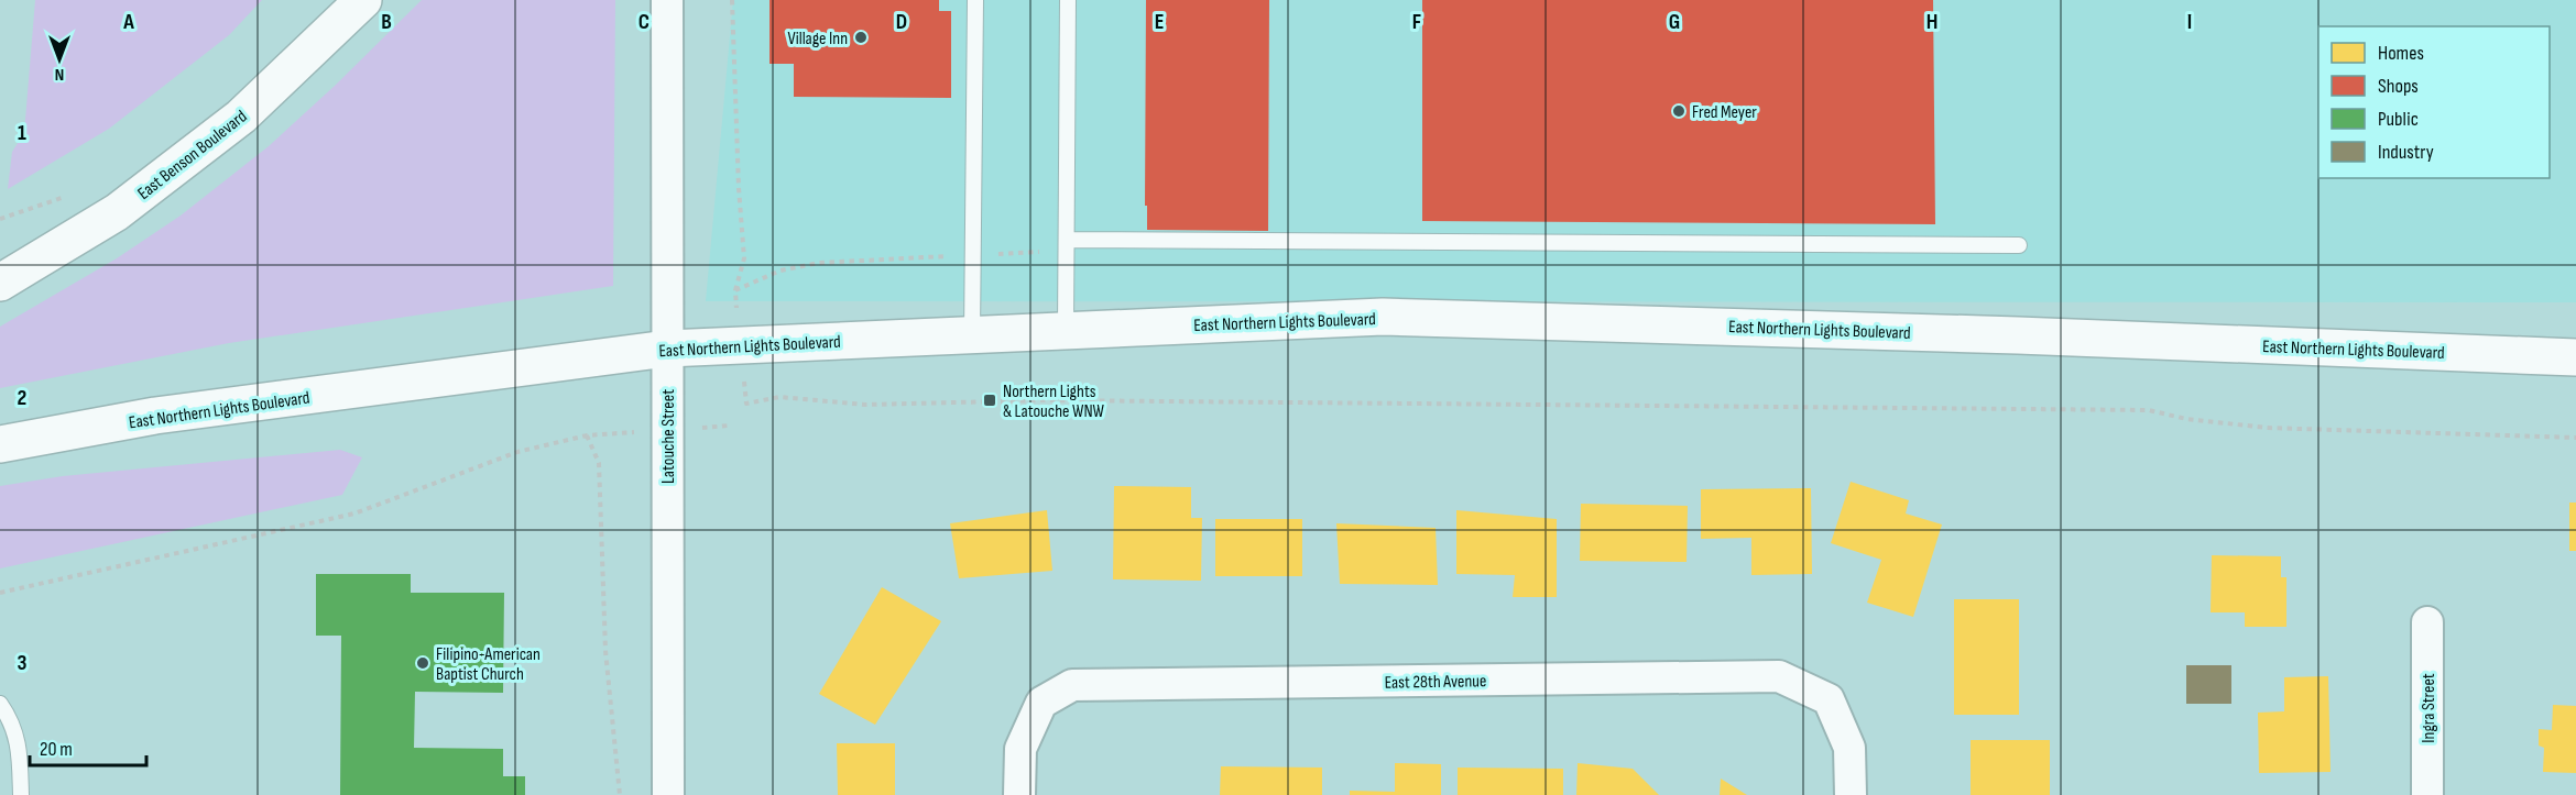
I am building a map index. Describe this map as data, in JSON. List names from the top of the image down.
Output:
{
  "streets": {
    "main road": ["East Benson Boulevard", "East Northern Lights Boulevard"],
    "street": ["Latouche Street", "East 28th Avenue", "Ingra Street"]
  },
  "crossings": [
    ["East Northern Lights Boulevard", "Latouche Street"]
  ],
  "places": {
    "other": ["Village Inn", "Fred Meyer", "Filipino-American Baptist Church"],
    "transit": ["Northern Lights & Latouche WNW"]
  },
  "legend": [
    "Homes",
    "Shops",
    "Public",
    "Industry"
  ],
  "scale_bar": "20 m",
  "north": "bottom",
  "grid": {
    "columns": [
      "A",
      "B",
      "C",
      "D",
      "E",
      "F",
      "G",
      "H",
      "I"
    ],
    "rows": ["1", "2", "3"]
  }
}
